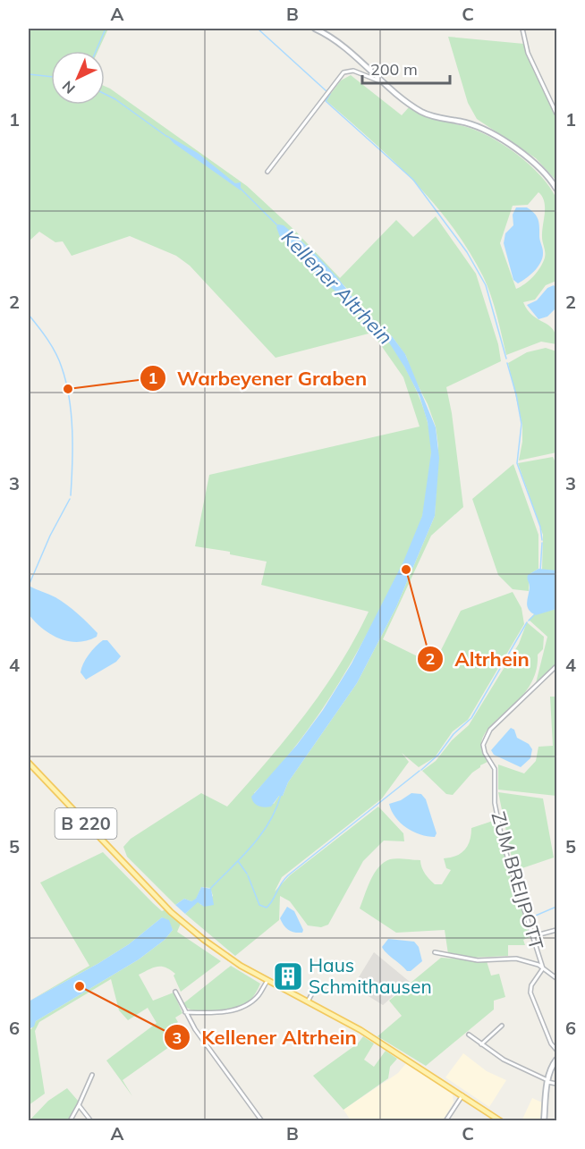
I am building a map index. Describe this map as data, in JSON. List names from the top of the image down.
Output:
{
  "streets": {
    "main road": ["B 220"],
    "street": ["ZUM BREIJPOTT"]
  },
  "water": ["Kellener Altrhein"],
  "places": {
    "other": ["Warbeyener Graben", "Altrhein", "Kellener Altrhein"],
    "building": ["Haus Schmithausen"]
  },
  "scale_bar": "200 m",
  "north": "bottom left",
  "grid": {
    "columns": ["A", "B", "C"],
    "rows": [
      "1",
      "2",
      "3",
      "4",
      "5",
      "6"
    ]
  }
}
